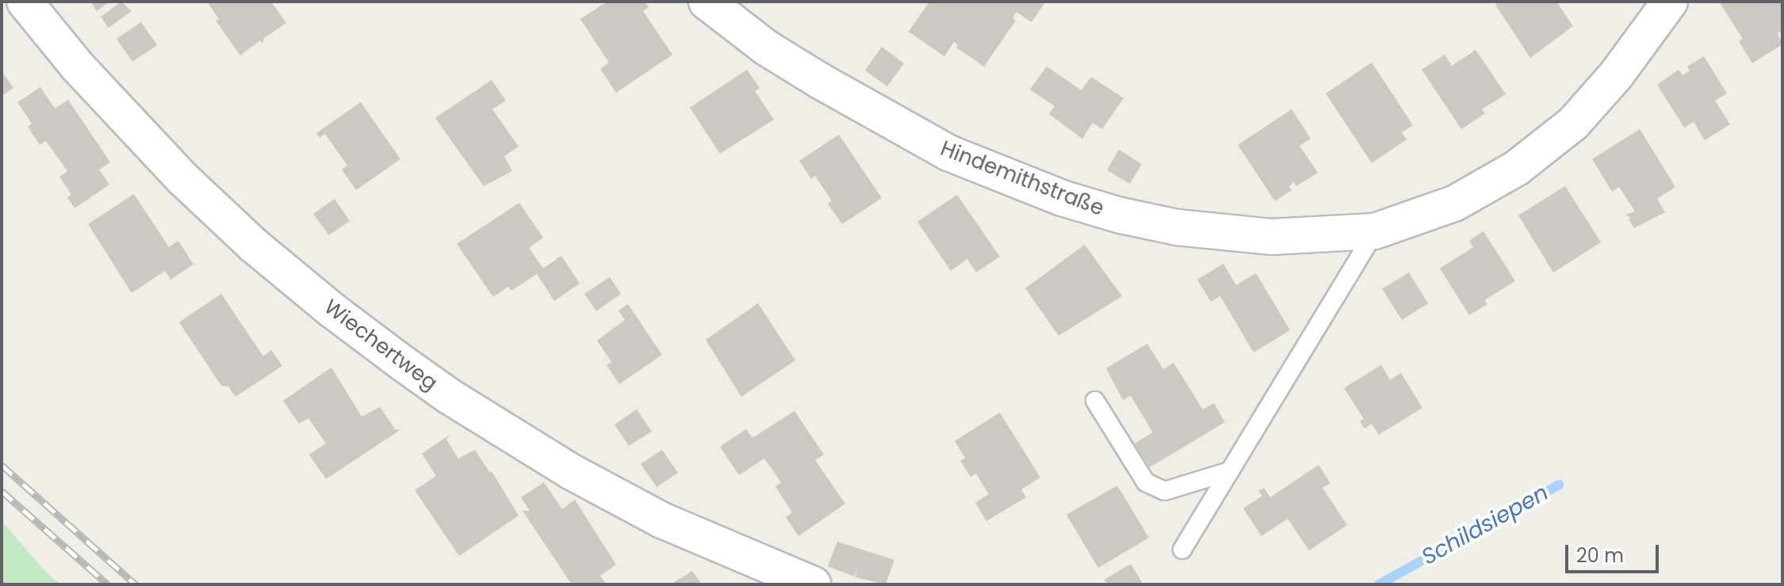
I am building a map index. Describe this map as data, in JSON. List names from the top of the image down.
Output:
{
  "streets": {
    "street": ["Hindemithstraße", "Wiechertweg"]
  },
  "water": ["Schildsiepen"],
  "scale_bar": "20 m"
}
